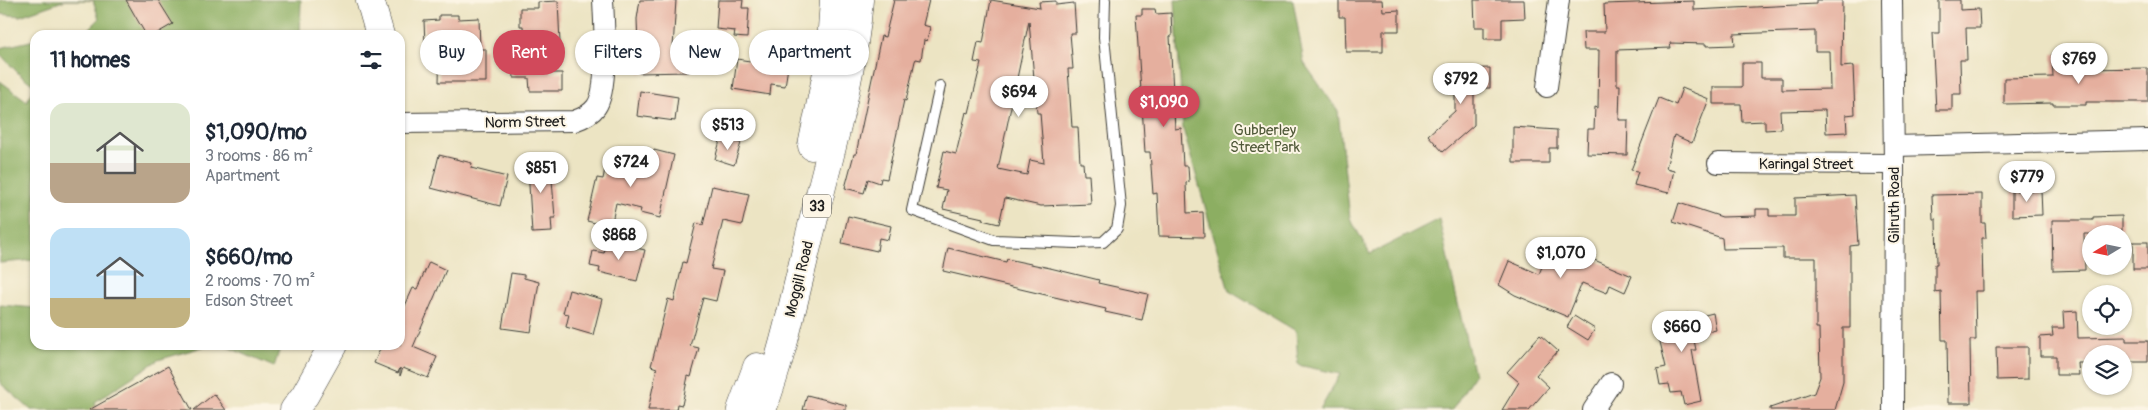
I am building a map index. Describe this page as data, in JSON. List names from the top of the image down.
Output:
{
  "streets": {
    "main road": ["33", "Moggill Road"],
    "street": ["Norm Street", "Karingal Street", "Gilruth Road"]
  },
  "crossings": [
    ["Karingal Street", "Gilruth Road"]
  ],
  "parks": ["Gubberley Street Park"],
  "north": "left",
  "page": {
    "chip": [
      "Buy",
      "Rent",
      "Filters",
      "New",
      "Apartment"
    ],
    "heading": "11 homes",
    "price": [
      "$769",
      "$792",
      "$694",
      "$1,090",
      "$513",
      "$724",
      "$851",
      "$779",
      "$868",
      "$1,070",
      "$660"
    ],
    "list": [
      {
        "name": "$1,090/mo",
        "note": "3 rooms · 86 m² · Apartment"
      },
      {
        "name": "$660/mo",
        "note": "2 rooms · 70 m² · Edson Street"
      }
    ]
  }
}
